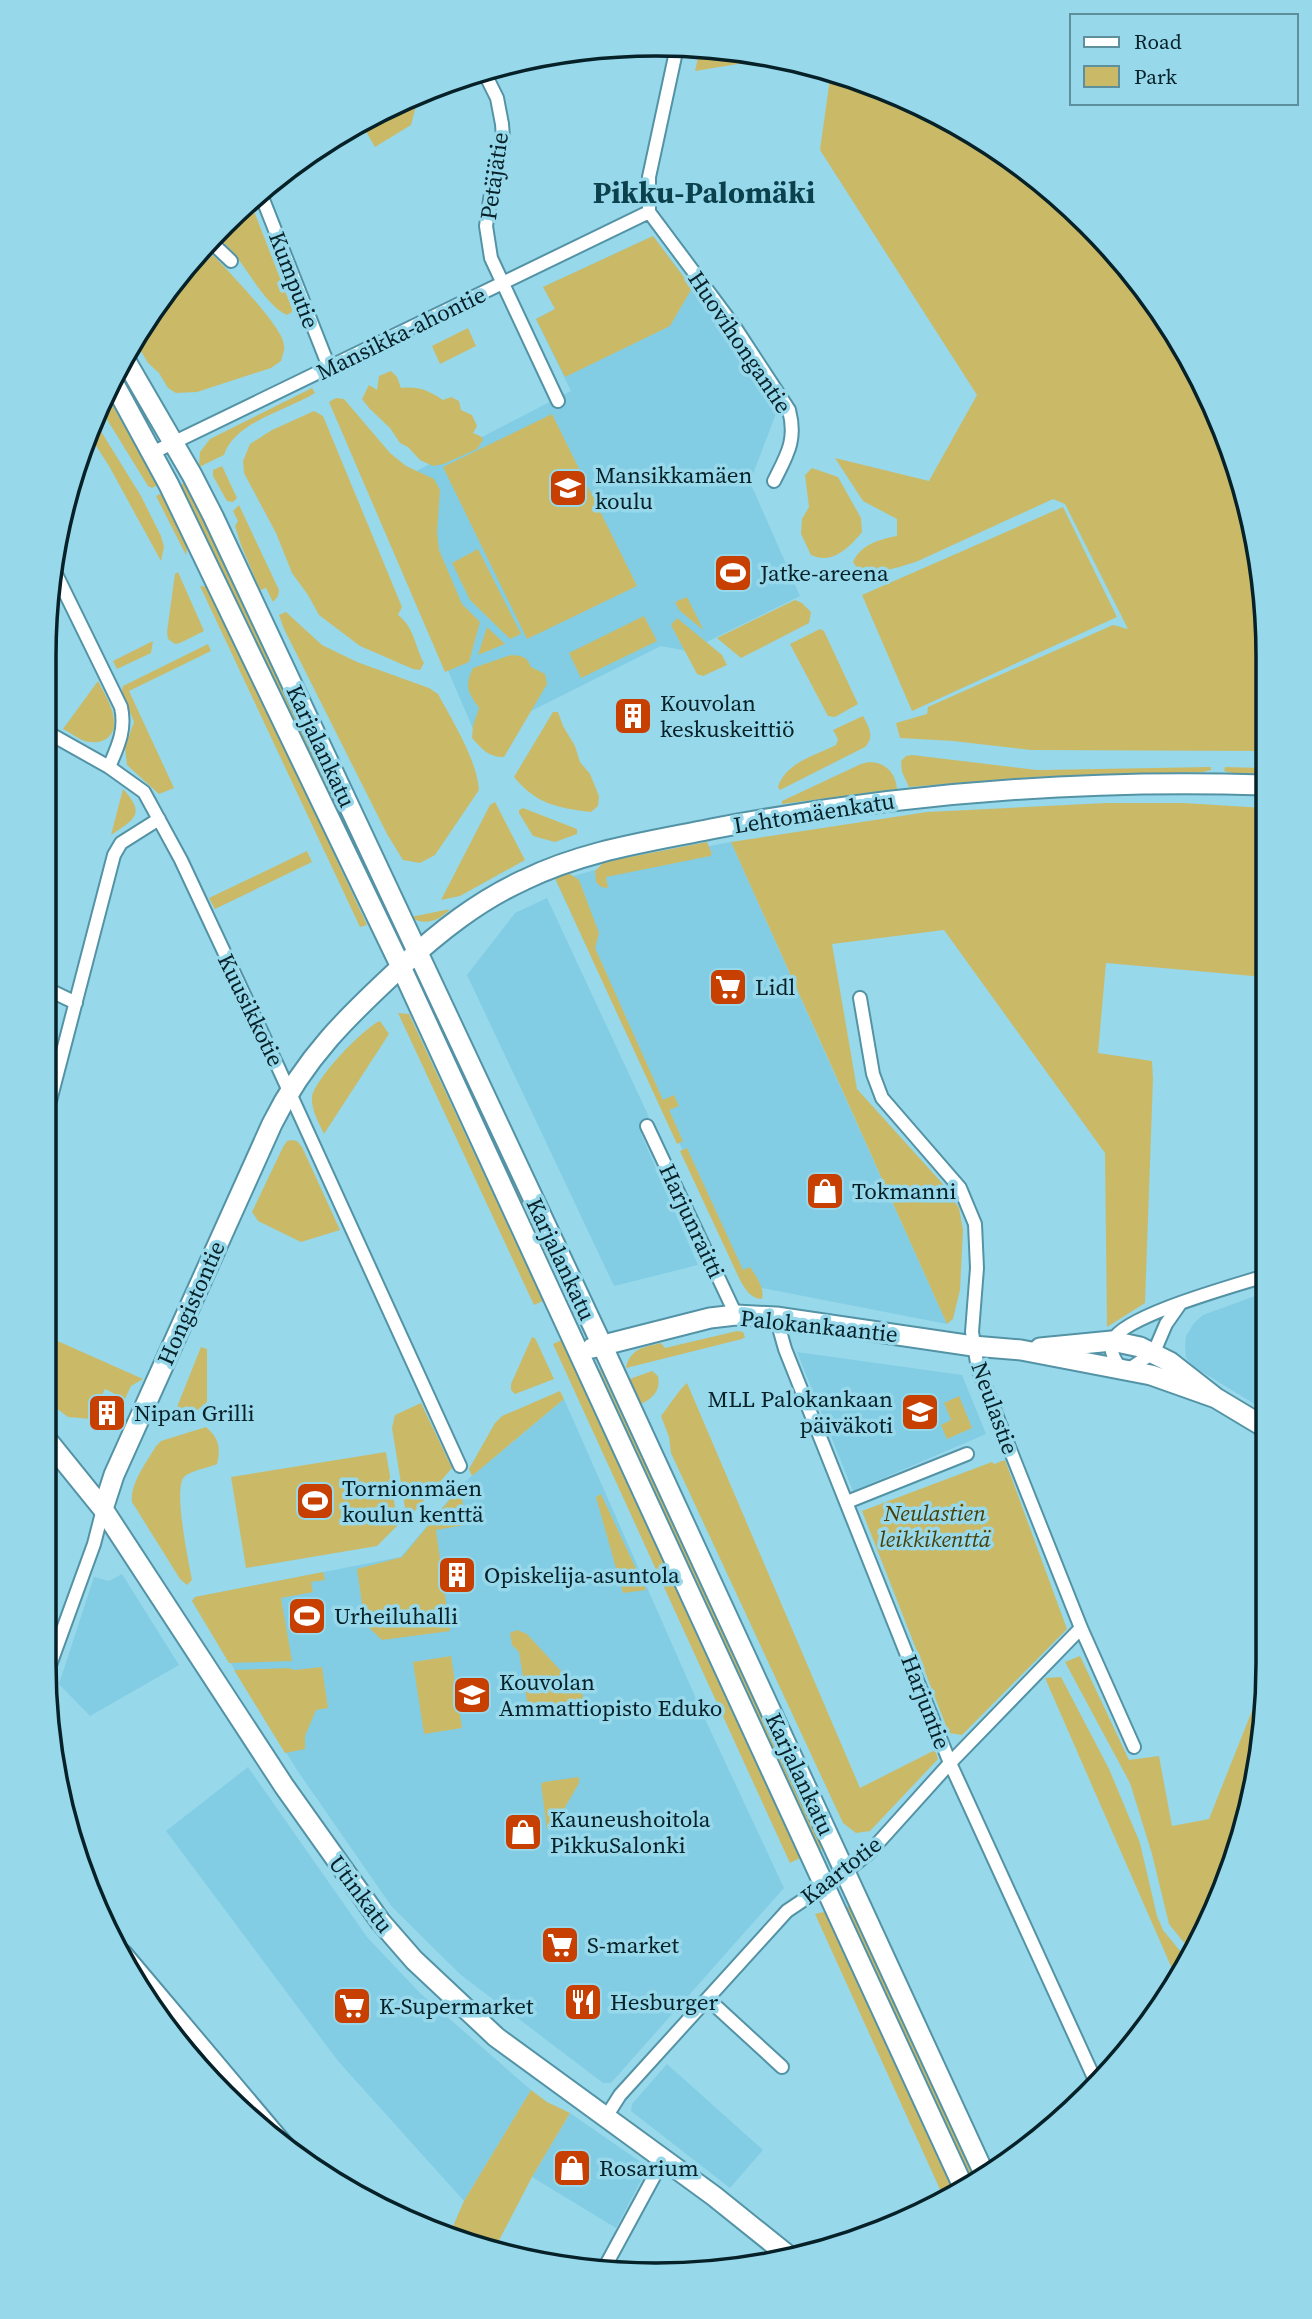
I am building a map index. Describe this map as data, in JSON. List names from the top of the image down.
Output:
{
  "streets": {
    "main road": [
      "Karjalankatu",
      "Lehtomäenkatu",
      "Hongistontie",
      "Palokankaantie",
      "Utinkatu"
    ],
    "street": [
      "Petäjätie",
      "Kumputie",
      "Mansikka-ahontie",
      "Huovihongantie",
      "Kuusikkotie",
      "Harjunraitti",
      "Neulastie",
      "Harjuntie",
      "Kaartotie"
    ]
  },
  "crossings": [
    ["Petäjätie", "Mansikka-ahontie"],
    ["Kumputie", "Mansikka-ahontie"],
    ["Mansikka-ahontie", "Huovihongantie"],
    ["Mansikka-ahontie", "Karjalankatu"],
    ["Karjalankatu", "Lehtomäenkatu"],
    ["Karjalankatu", "Hongistontie"],
    ["Karjalankatu", "Palokankaantie"],
    ["Karjalankatu", "Kaartotie"],
    ["Lehtomäenkatu", "Hongistontie"],
    ["Kuusikkotie", "Hongistontie"],
    ["Harjunraitti", "Palokankaantie"],
    ["Hongistontie", "Utinkatu"],
    ["Palokankaantie", "Neulastie"],
    ["Palokankaantie", "Harjuntie"],
    ["Neulastie", "Kaartotie"],
    ["Harjuntie", "Kaartotie"],
    ["Kaartotie", "Utinkatu"]
  ],
  "districts": ["Pikku-Palomäki"],
  "parks": ["Neulastien leikkikenttä"],
  "places": {
    "school or university": ["Mansikkamäen koulu", "MLL Palokankaan päiväkoti", "Kouvolan Ammattiopisto Eduko"],
    "sports": ["Jatke-areena", "Tornionmäen koulun kenttä", "Urheiluhalli"],
    "building": ["Kouvolan keskuskeittiö", "Nipan Grilli", "Opiskelija-asuntola"],
    "supermarket": ["Lidl", "S-market", "K-Supermarket"],
    "shop": ["Tokmanni", "Kauneushoitola PikkuSalonki", "Rosarium"],
    "restaurant": ["Hesburger"]
  },
  "legend": ["Road", "Park"]
}
